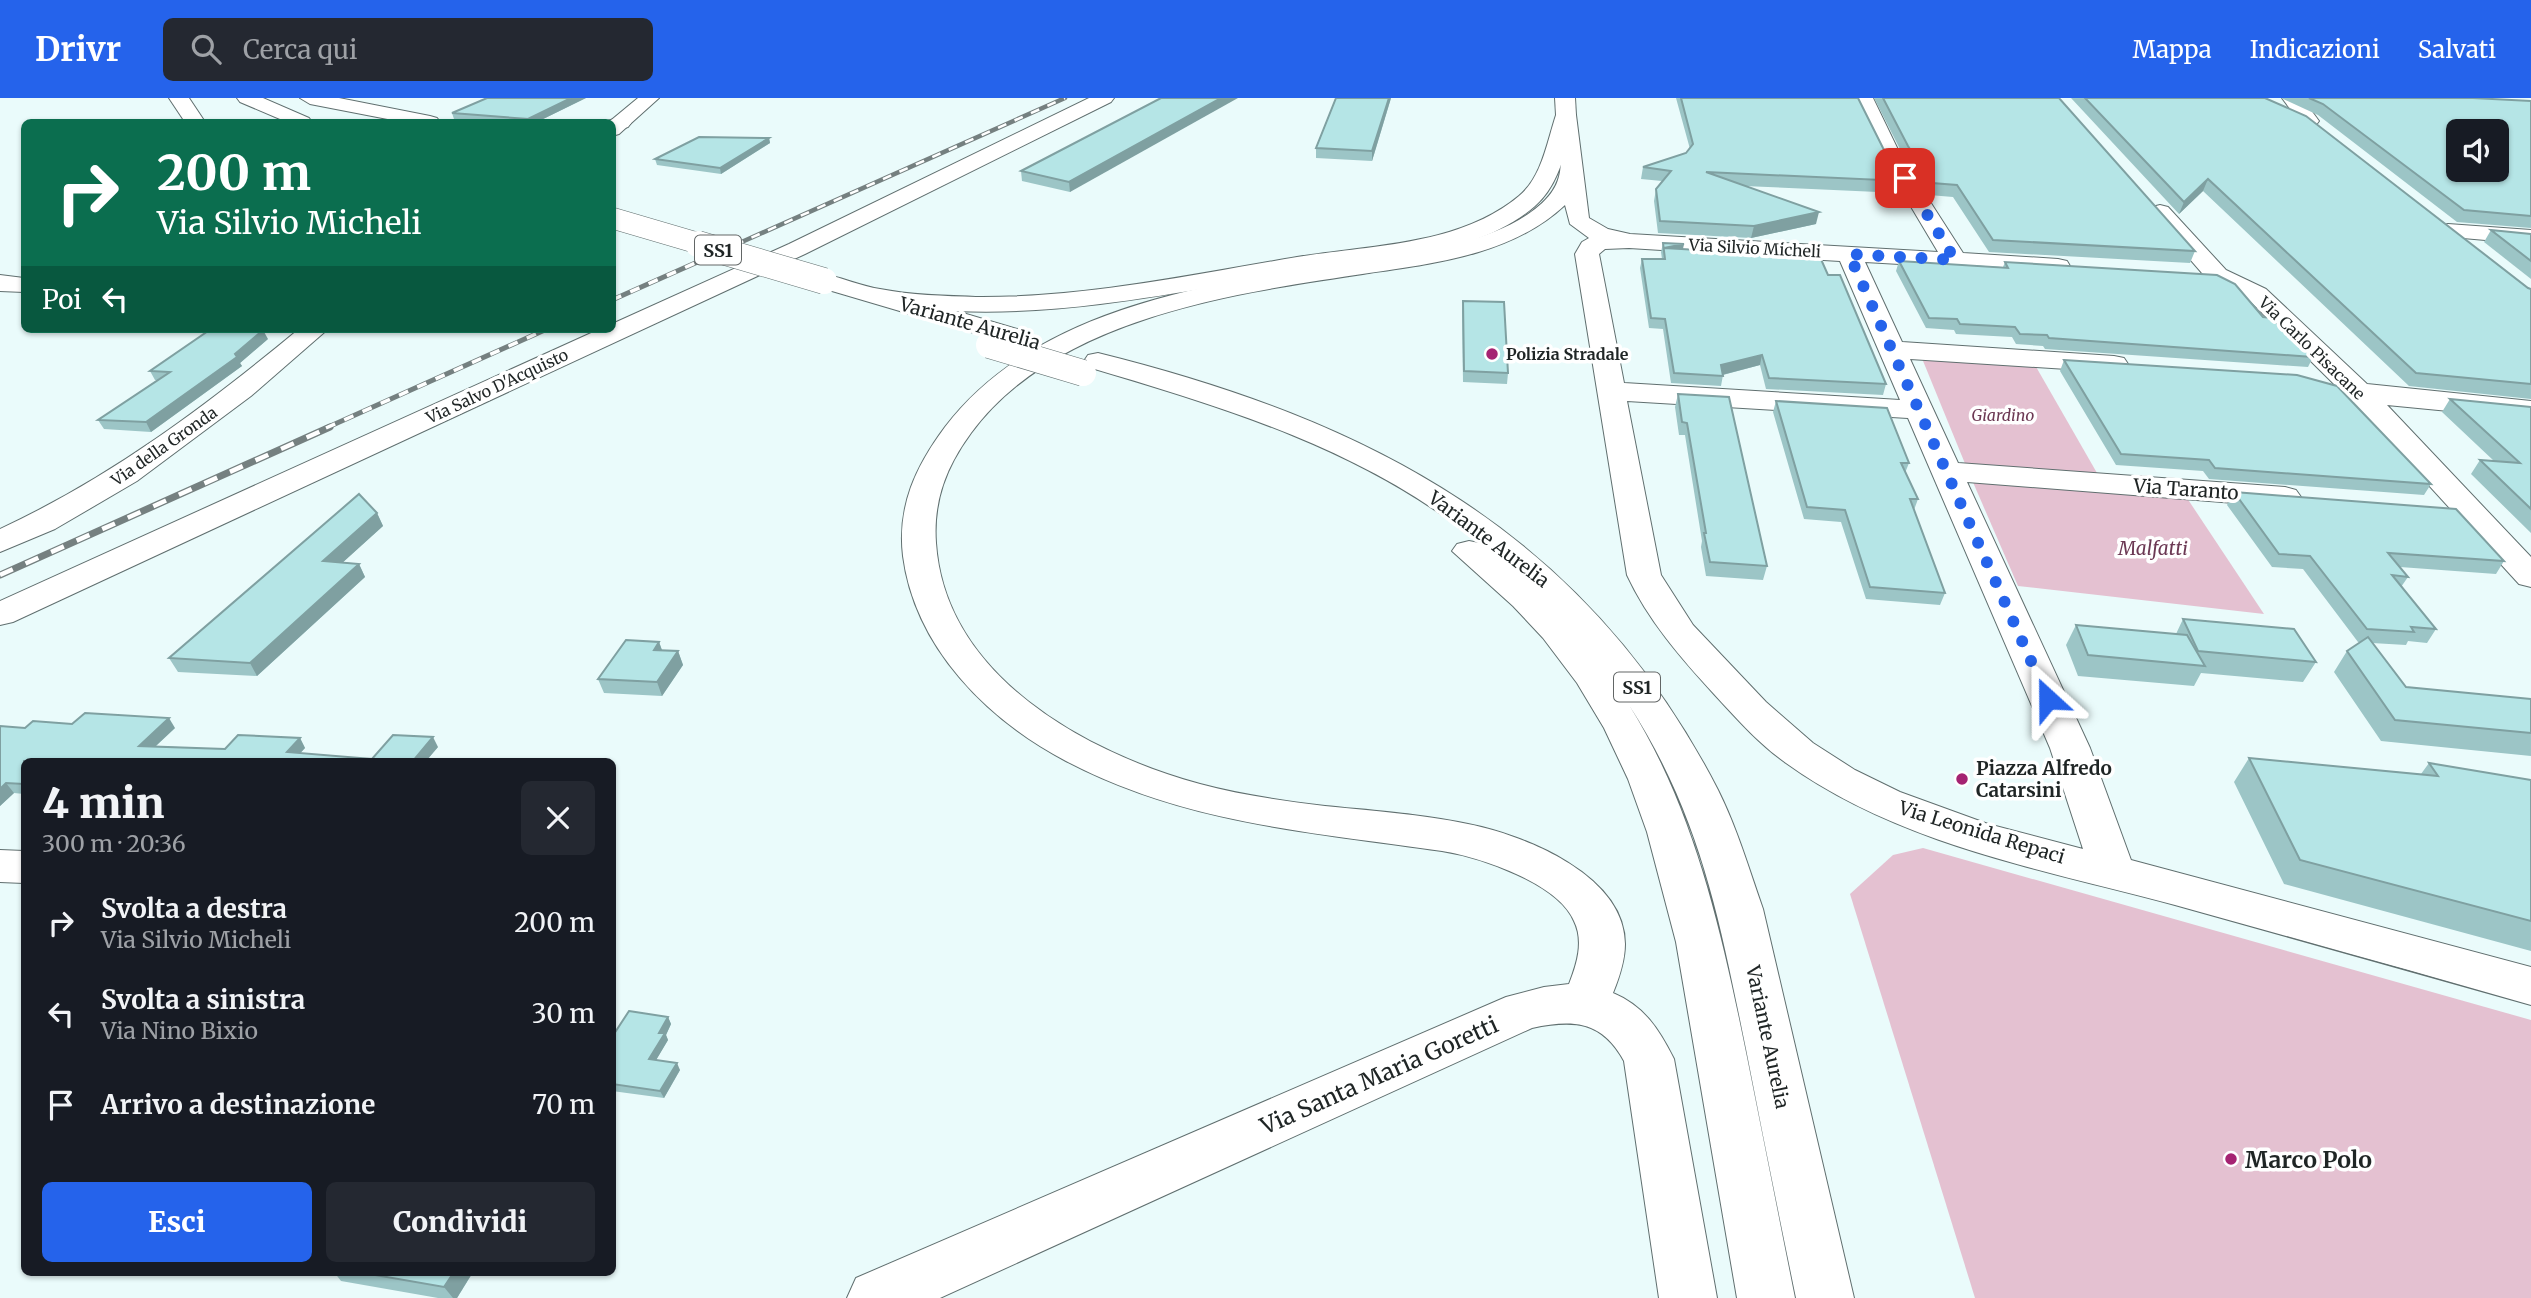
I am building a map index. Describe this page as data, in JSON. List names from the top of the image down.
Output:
{
  "streets": {
    "main road": [
      "Via Silvio Micheli",
      "SS1",
      "Variante Aurelia",
      "Via Carlo Pisacane",
      "Via Salvo D'Acquisto",
      "Via della Gronda",
      "Via Taranto",
      "Via Leonida Repaci",
      "Via Santa Maria Goretti"
    ]
  },
  "crossings": [
    ["Via Silvio Micheli", "Via Leonida Repaci"]
  ],
  "parks": ["Giardino", "Malfatti"],
  "places": ["Polizia Stradale", "Piazza Alfredo Catarsini", "Marco Polo"],
  "page": {
    "header": "Drivr",
    "search": "Cerca qui",
    "nav": ["Mappa", "Indicazioni", "Salvati"],
    "turn": ["200 m", "Via Silvio Micheli"],
    "then": "Poi",
    "heading": ["4 min", "300 m · 20:36"],
    "list": [
      {
        "name": "Svolta a destra",
        "note": "Via Silvio Micheli",
        "value": "200 m"
      },
      {
        "name": "Svolta a sinistra",
        "note": "Via Nino Bixio",
        "value": "30 m"
      },
      {
        "name": "Arrivo a destinazione",
        "value": "70 m"
      }
    ],
    "buttons": ["Esci", "Condividi"]
  }
}
